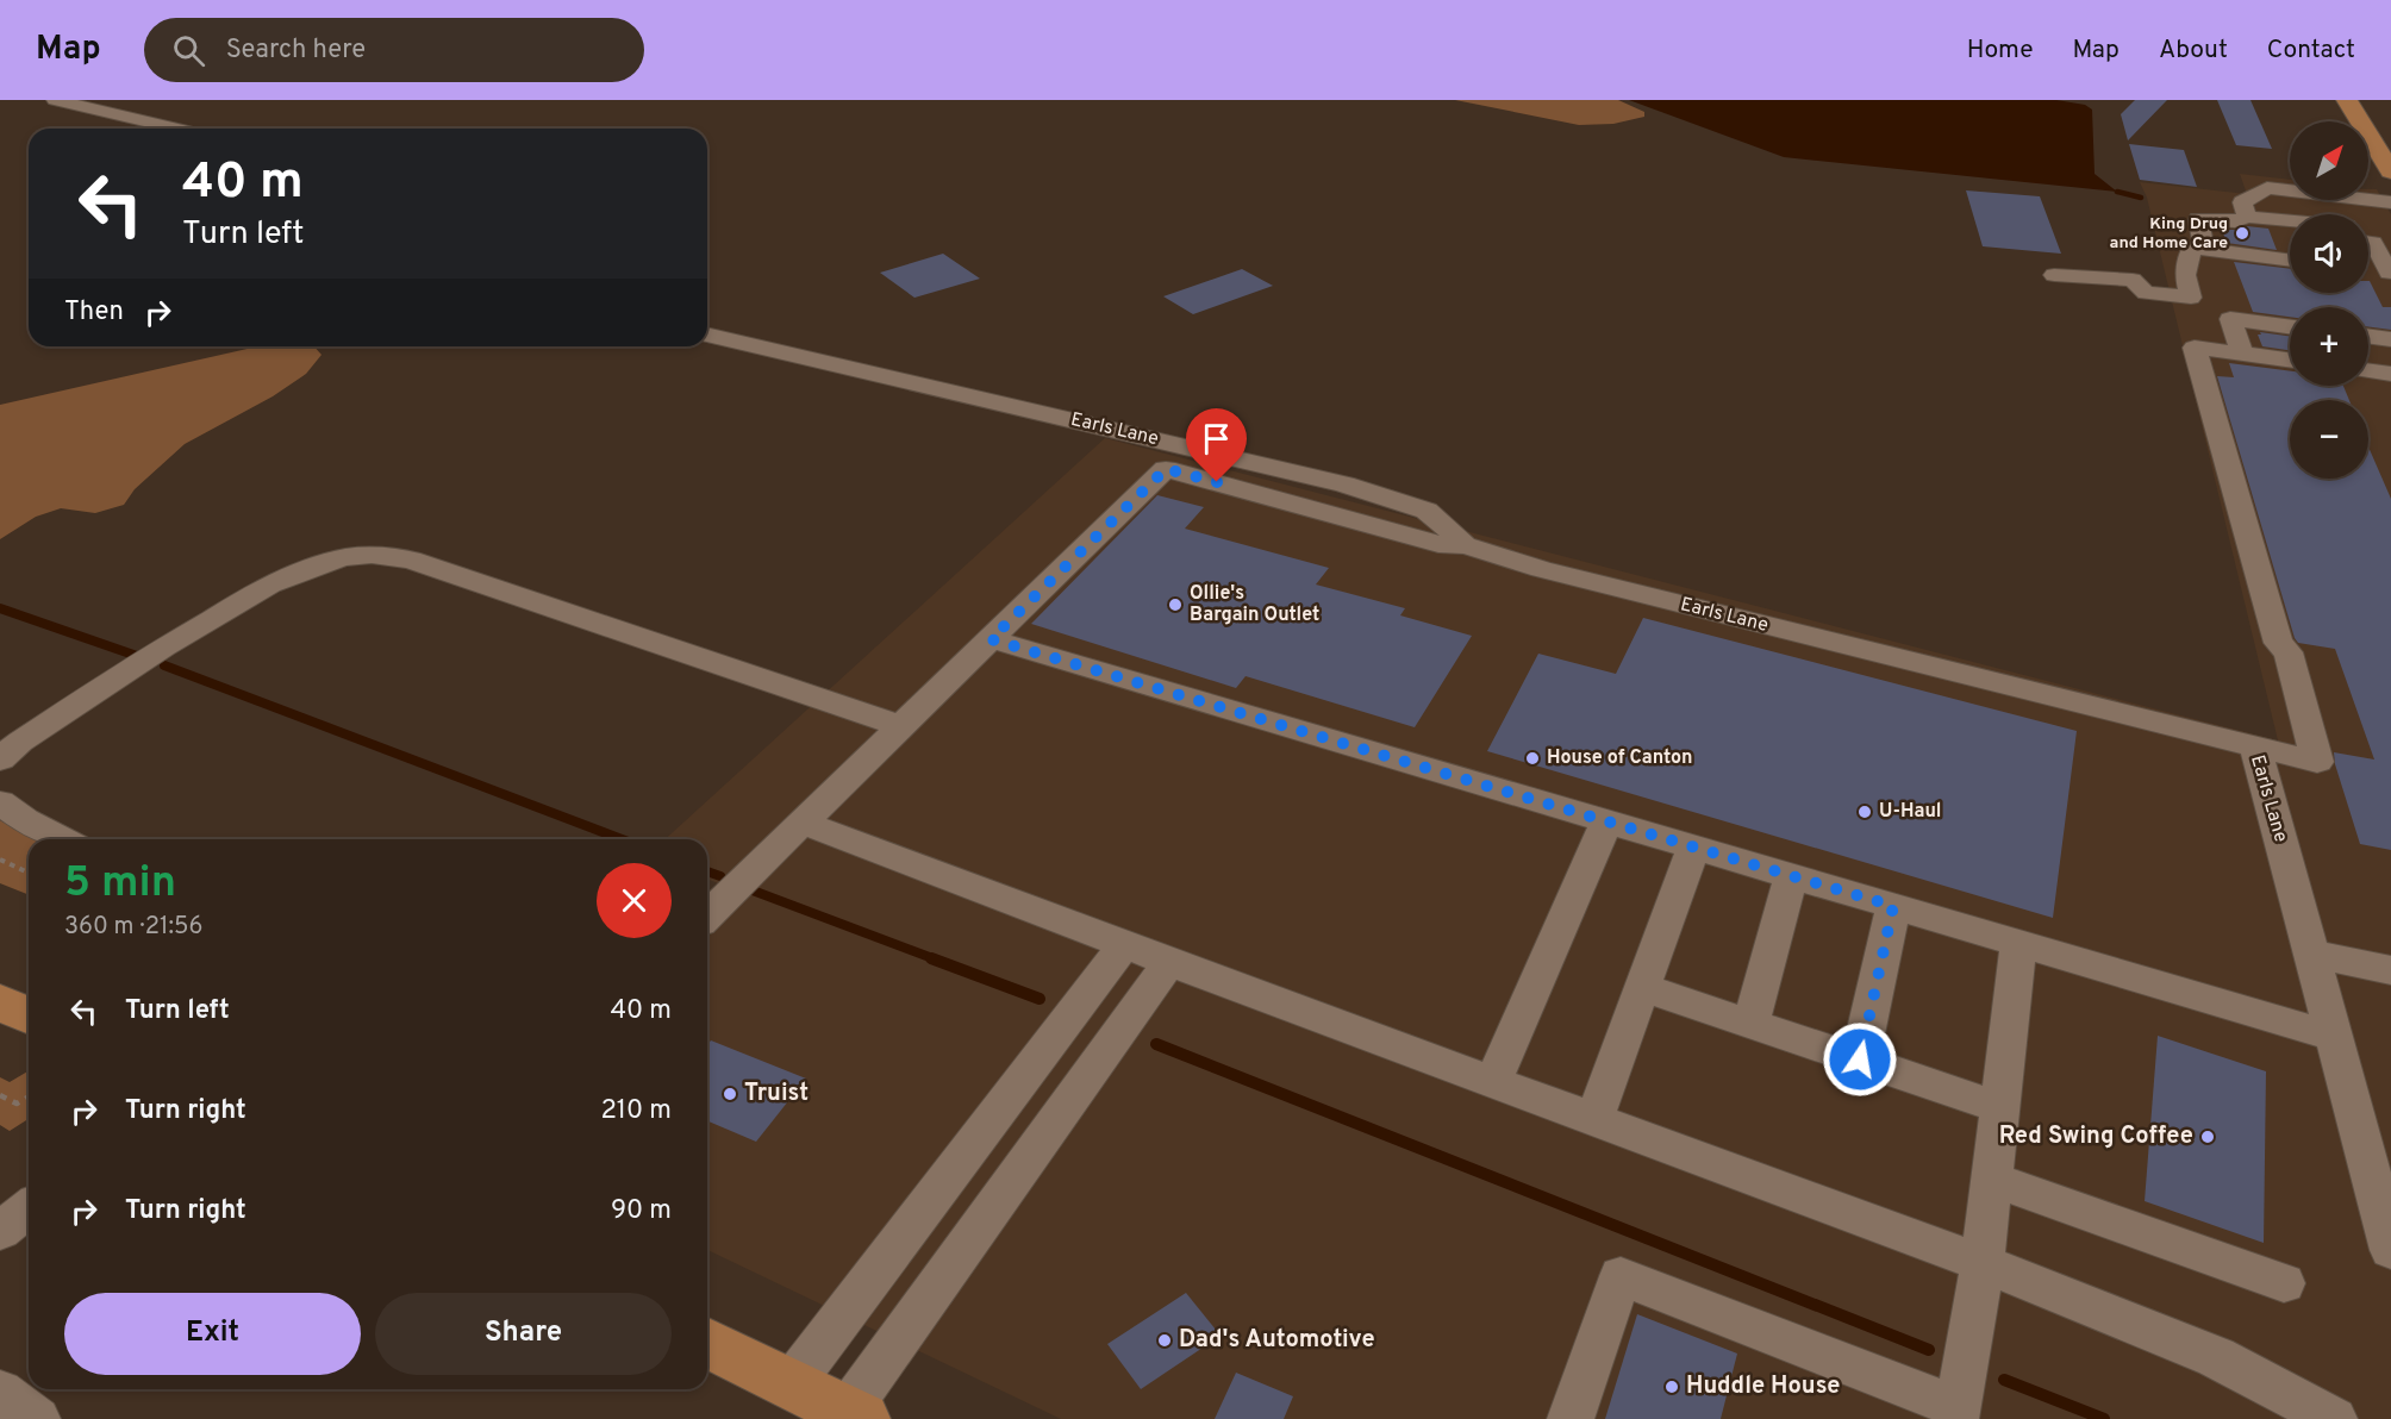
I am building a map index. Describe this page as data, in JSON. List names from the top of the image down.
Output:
{
  "streets": {
    "street": ["Earls Lane"]
  },
  "places": [
    "King Drug and Home Care",
    "Ollie's Bargain Outlet",
    "House of Canton",
    "U-Haul",
    "Truist",
    "Red Swing Coffee",
    "Dad's Automotive",
    "Huddle House"
  ],
  "north": "top right",
  "page": {
    "header": "Map",
    "search": "Search here",
    "nav": [
      "Home",
      "Map",
      "About",
      "Contact"
    ],
    "map_buttons": ["+", "−"],
    "turn": ["40 m", "Turn left"],
    "then": "Then",
    "heading": ["5 min", "360 m · 21:56"],
    "list": [
      {
        "name": "Turn left",
        "value": "40 m"
      },
      {
        "name": "Turn right",
        "value": "210 m"
      },
      {
        "name": "Turn right",
        "value": "90 m"
      }
    ],
    "buttons": ["Exit", "Share"]
  }
}
